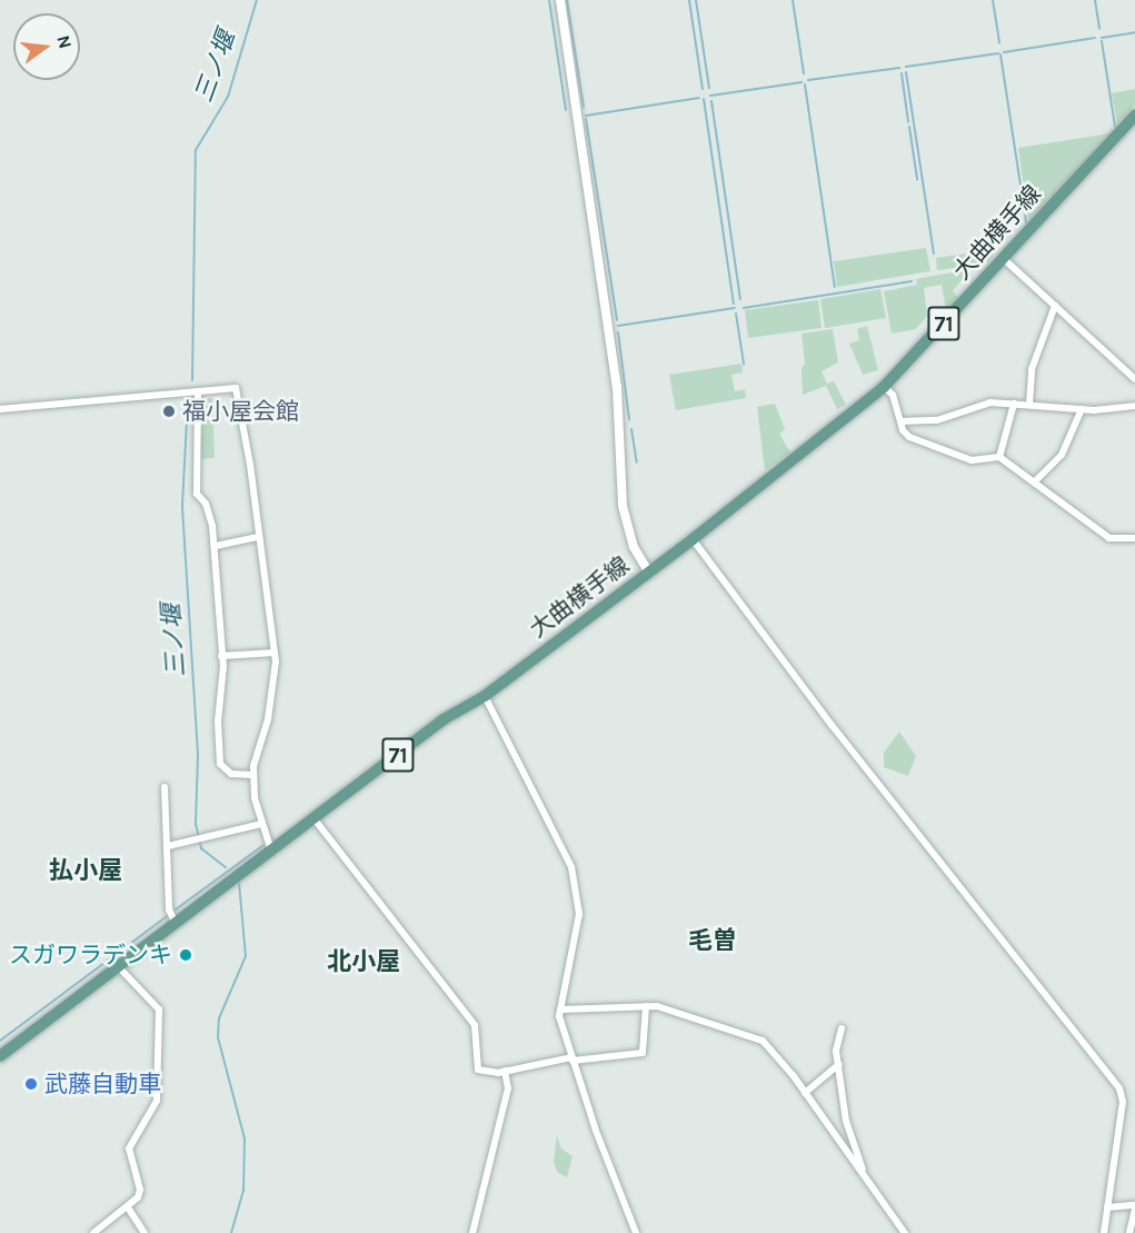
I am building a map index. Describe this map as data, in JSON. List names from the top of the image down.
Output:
{
  "streets": {
    "main road": ["大曲横手線", "71"]
  },
  "districts": ["払小屋", "毛曽", "北小屋"],
  "water": ["三ノ堰"],
  "places": ["福小屋会館", "スガワラデンキ", "武藤自動車"],
  "north": "right"
}
